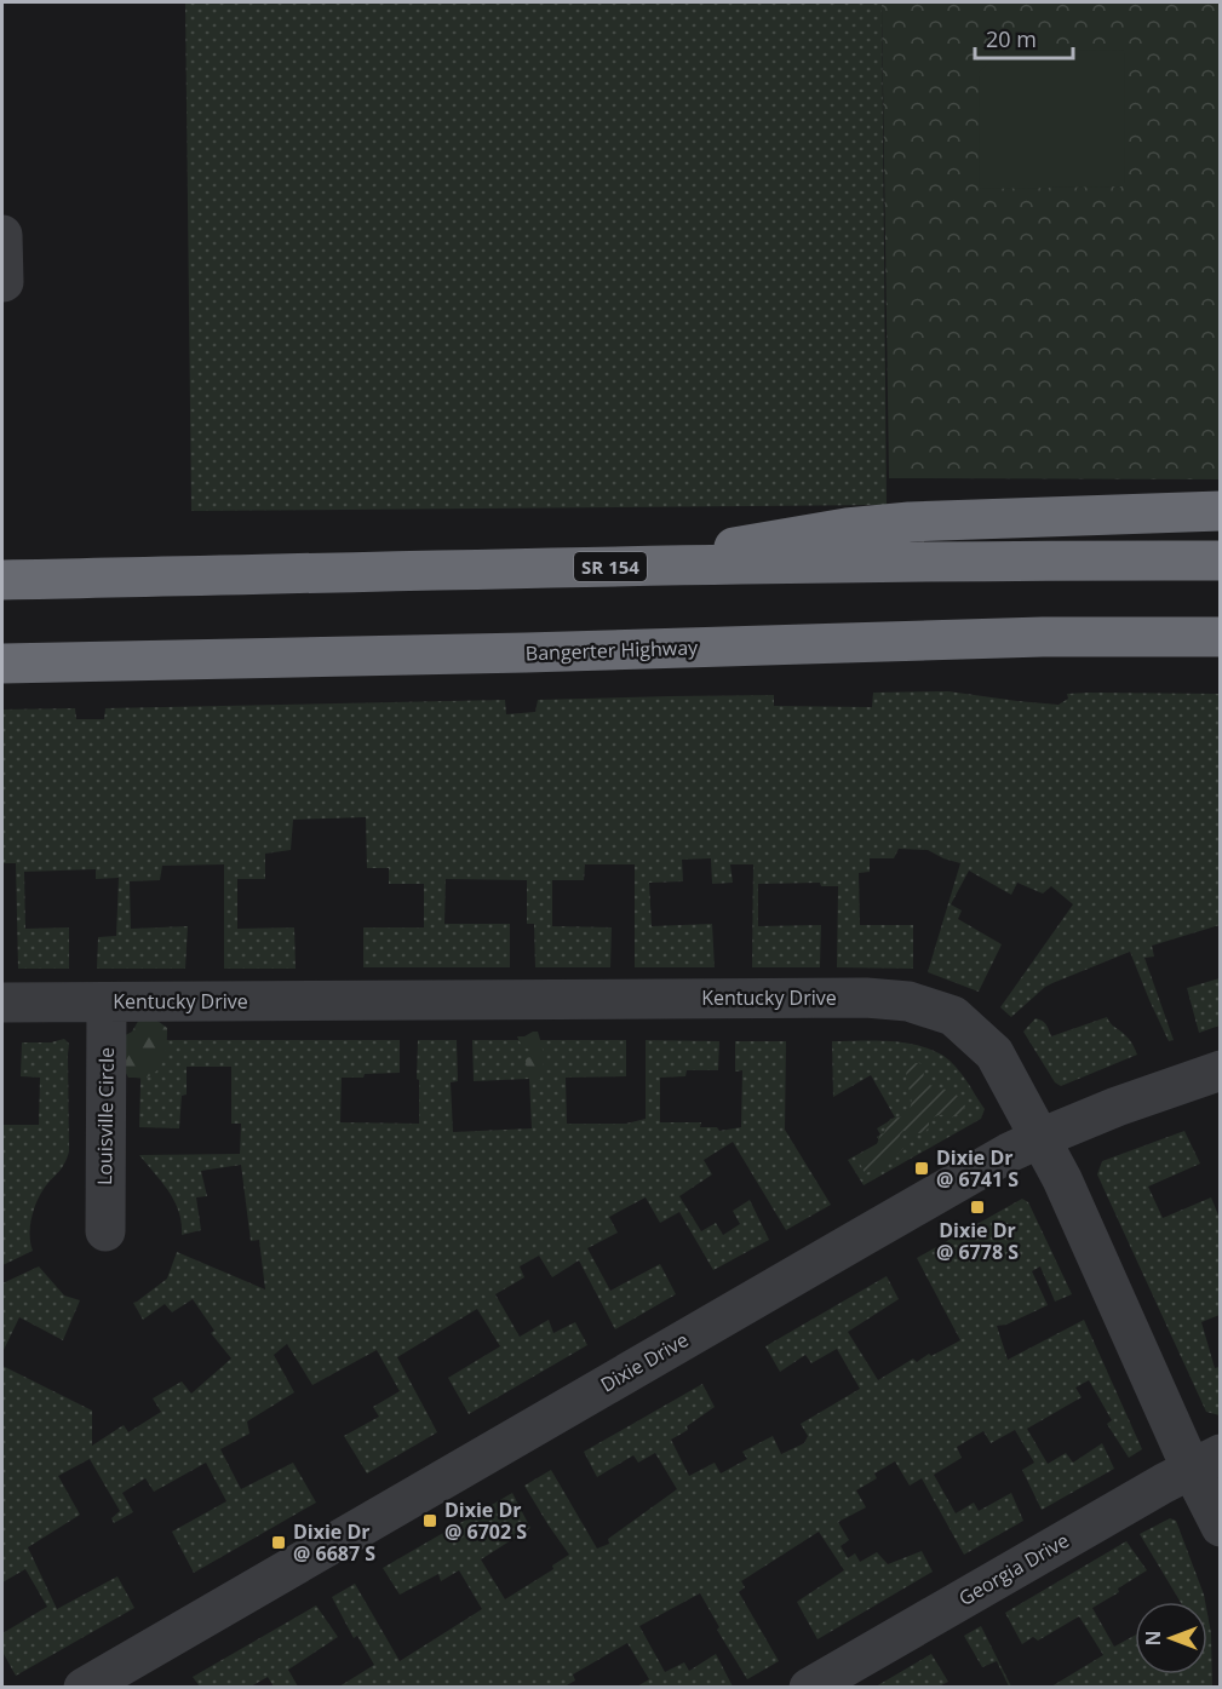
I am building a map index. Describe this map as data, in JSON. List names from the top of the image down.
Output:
{
  "streets": {
    "highway": ["SR 154", "Bangerter Highway"],
    "street": [
      "Kentucky Drive",
      "Louisville Circle",
      "Dixie Drive",
      "Georgia Drive"
    ]
  },
  "crossings": [
    ["Kentucky Drive", "Louisville Circle"],
    ["Kentucky Drive", "Dixie Drive"],
    ["Kentucky Drive", "Georgia Drive"]
  ],
  "places": {
    "transit": [
      "Dixie Dr @ 6741 S",
      "Dixie Dr @ 6778 S",
      "Dixie Dr @ 6702 S",
      "Dixie Dr @ 6687 S"
    ]
  },
  "scale_bar": "20 m",
  "north": "left"
}
